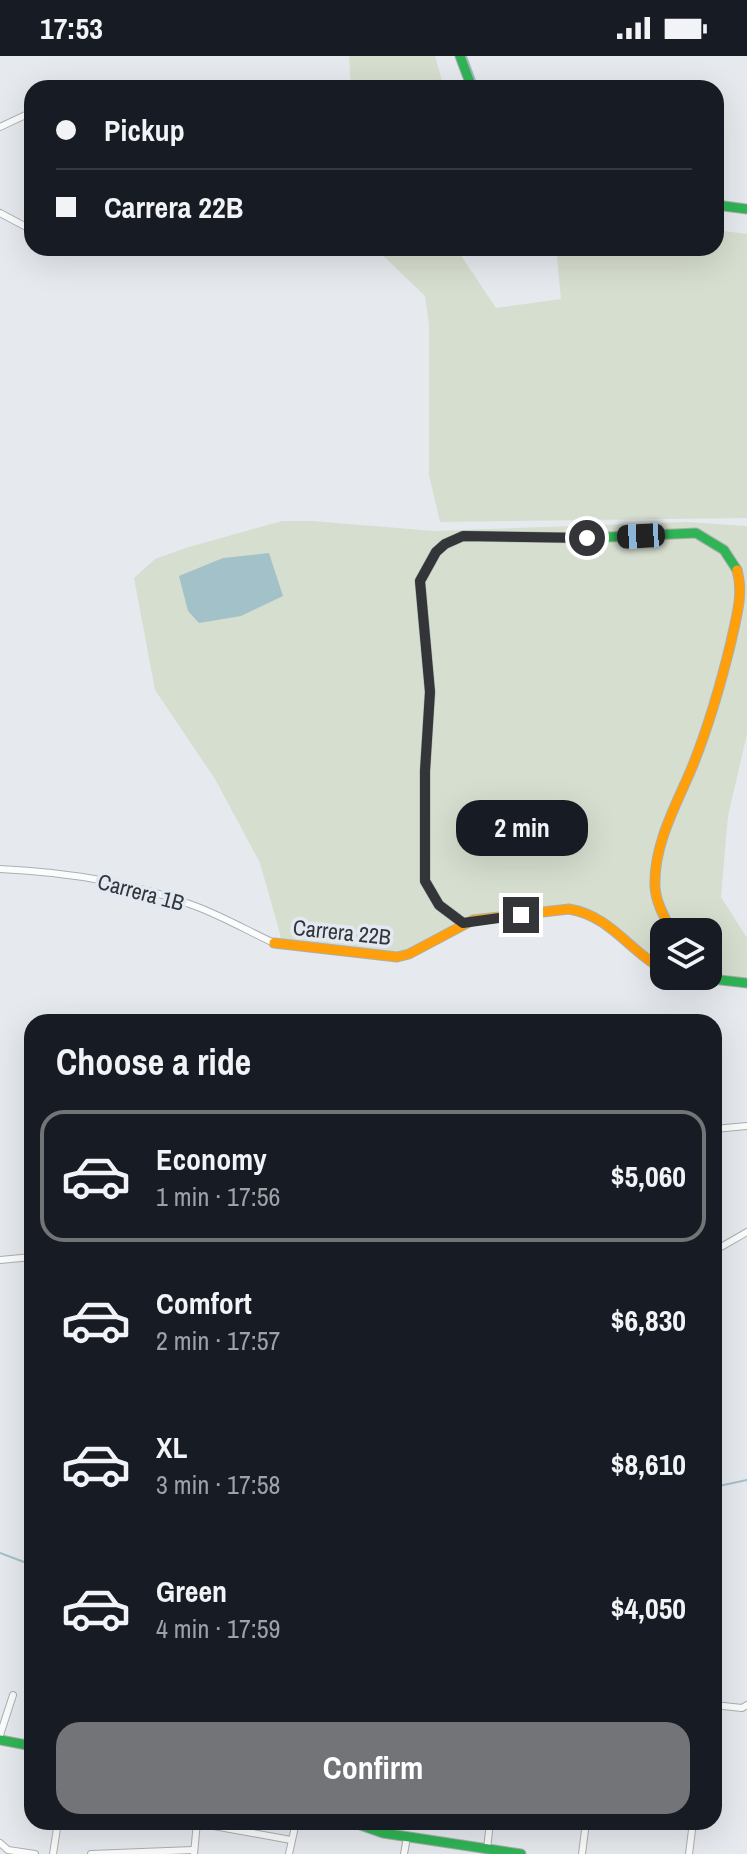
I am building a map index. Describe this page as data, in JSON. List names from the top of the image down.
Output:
{
  "streets": {
    "street": ["Carrera 1B", "Carrera 22B"]
  },
  "crossings": [
    ["Carrera 1B", "Carrera 22B"]
  ],
  "page": {
    "status": "17:53",
    "banner": ["Pickup", "Carrera 22B"],
    "bubble": "2 min",
    "heading": "Choose a ride",
    "list": [
      {
        "name": "Economy",
        "note": "1 min · 17:56",
        "value": "$5,060"
      },
      {
        "name": "Comfort",
        "note": "2 min · 17:57",
        "value": "$6,830"
      },
      {
        "name": "XL",
        "note": "3 min · 17:58",
        "value": "$8,610"
      },
      {
        "name": "Green",
        "note": "4 min · 17:59",
        "value": "$4,050"
      }
    ],
    "buttons": "Confirm"
  }
}
